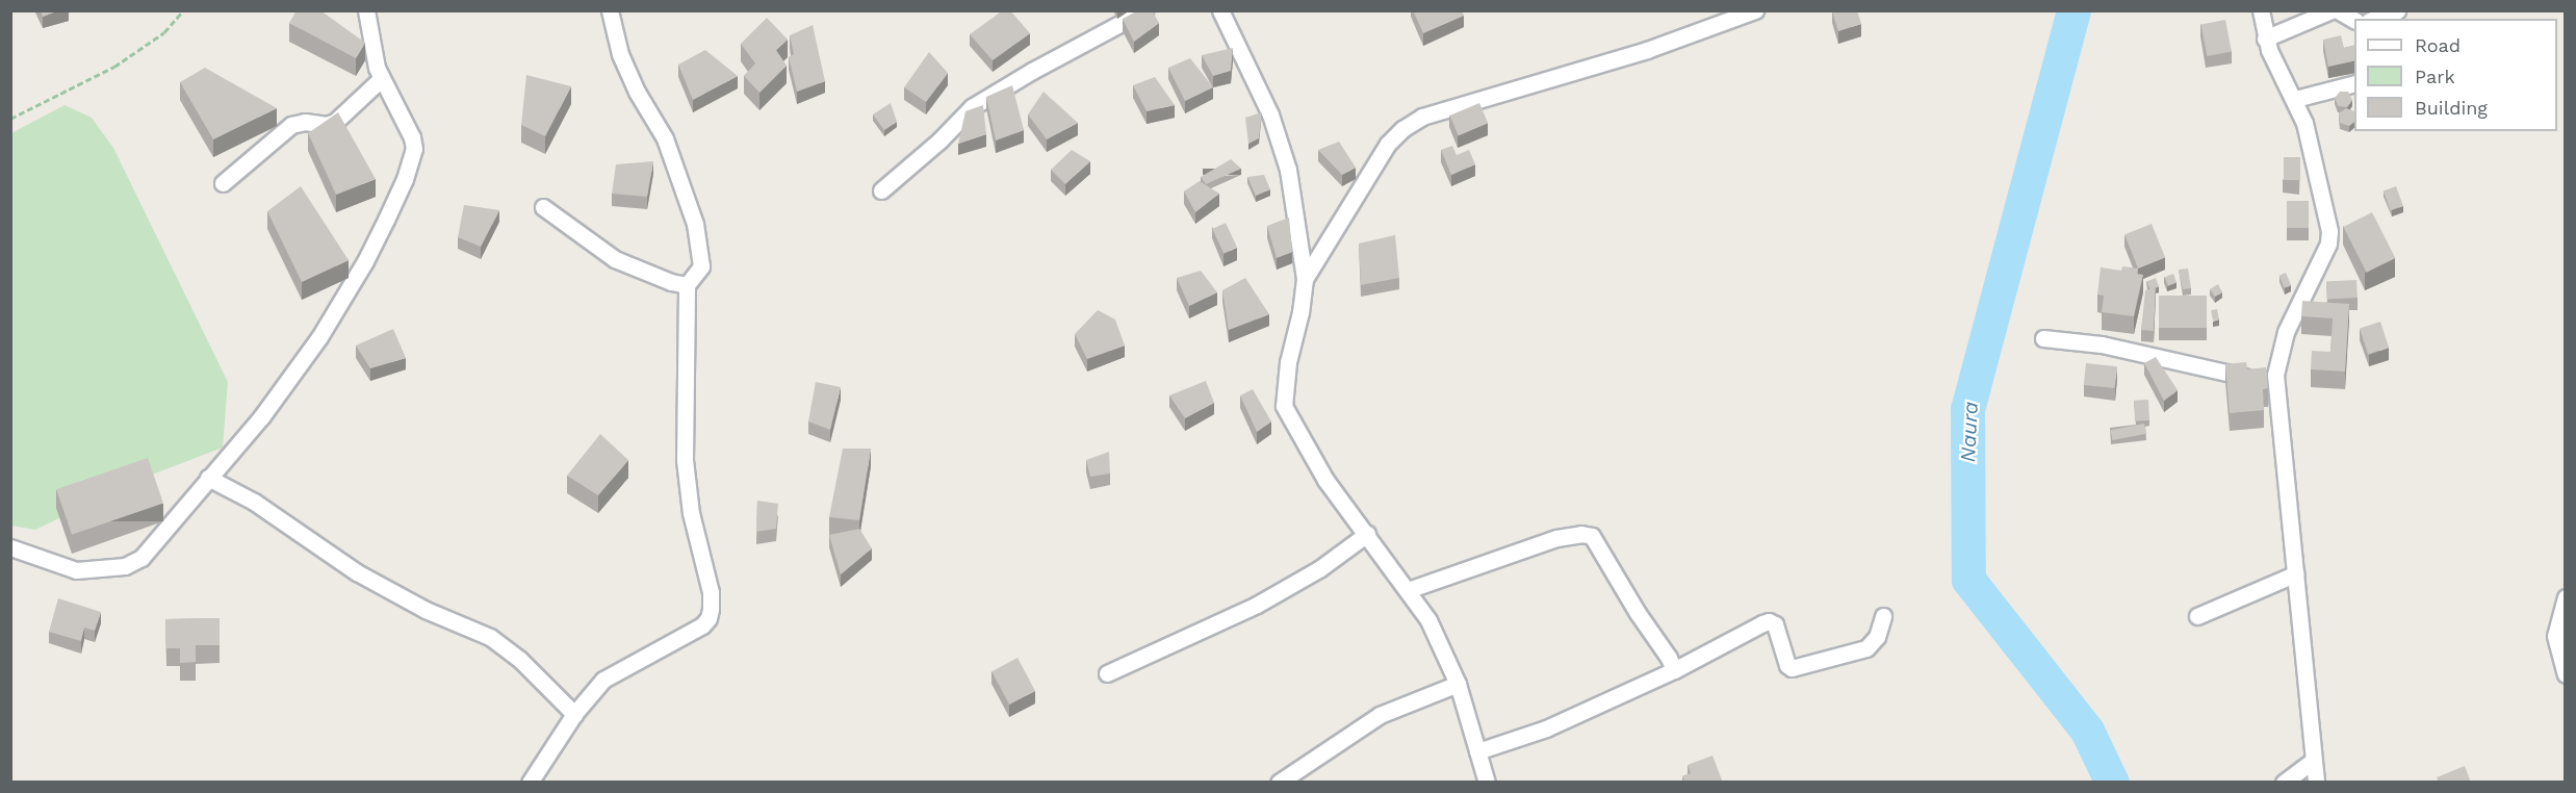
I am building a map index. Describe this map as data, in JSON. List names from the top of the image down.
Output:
{
  "water": ["Naura"],
  "legend": ["Road", "Park", "Building"]
}
